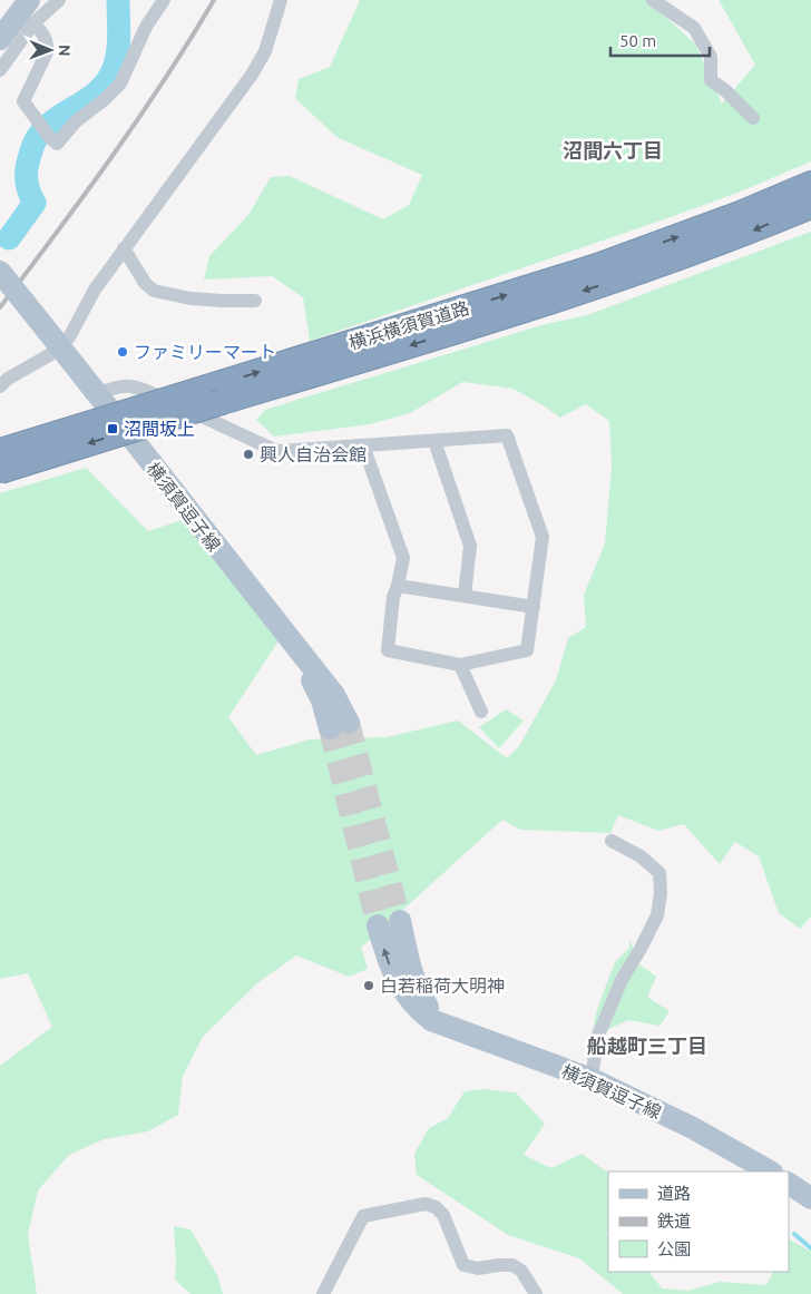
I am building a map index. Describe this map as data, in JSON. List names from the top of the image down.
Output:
{
  "streets": {
    "highway": ["横浜横須賀道路"],
    "main road": ["横須賀逗子線"]
  },
  "districts": ["沼間六丁目", "船越町三丁目"],
  "places": {
    "other": ["ファミリーマート", "興人自治会館", "白若稲荷大明神"],
    "transit": ["沼間坂上"]
  },
  "legend": ["道路", "鉄道", "公園"],
  "scale_bar": "50 m",
  "north": "right"
}
